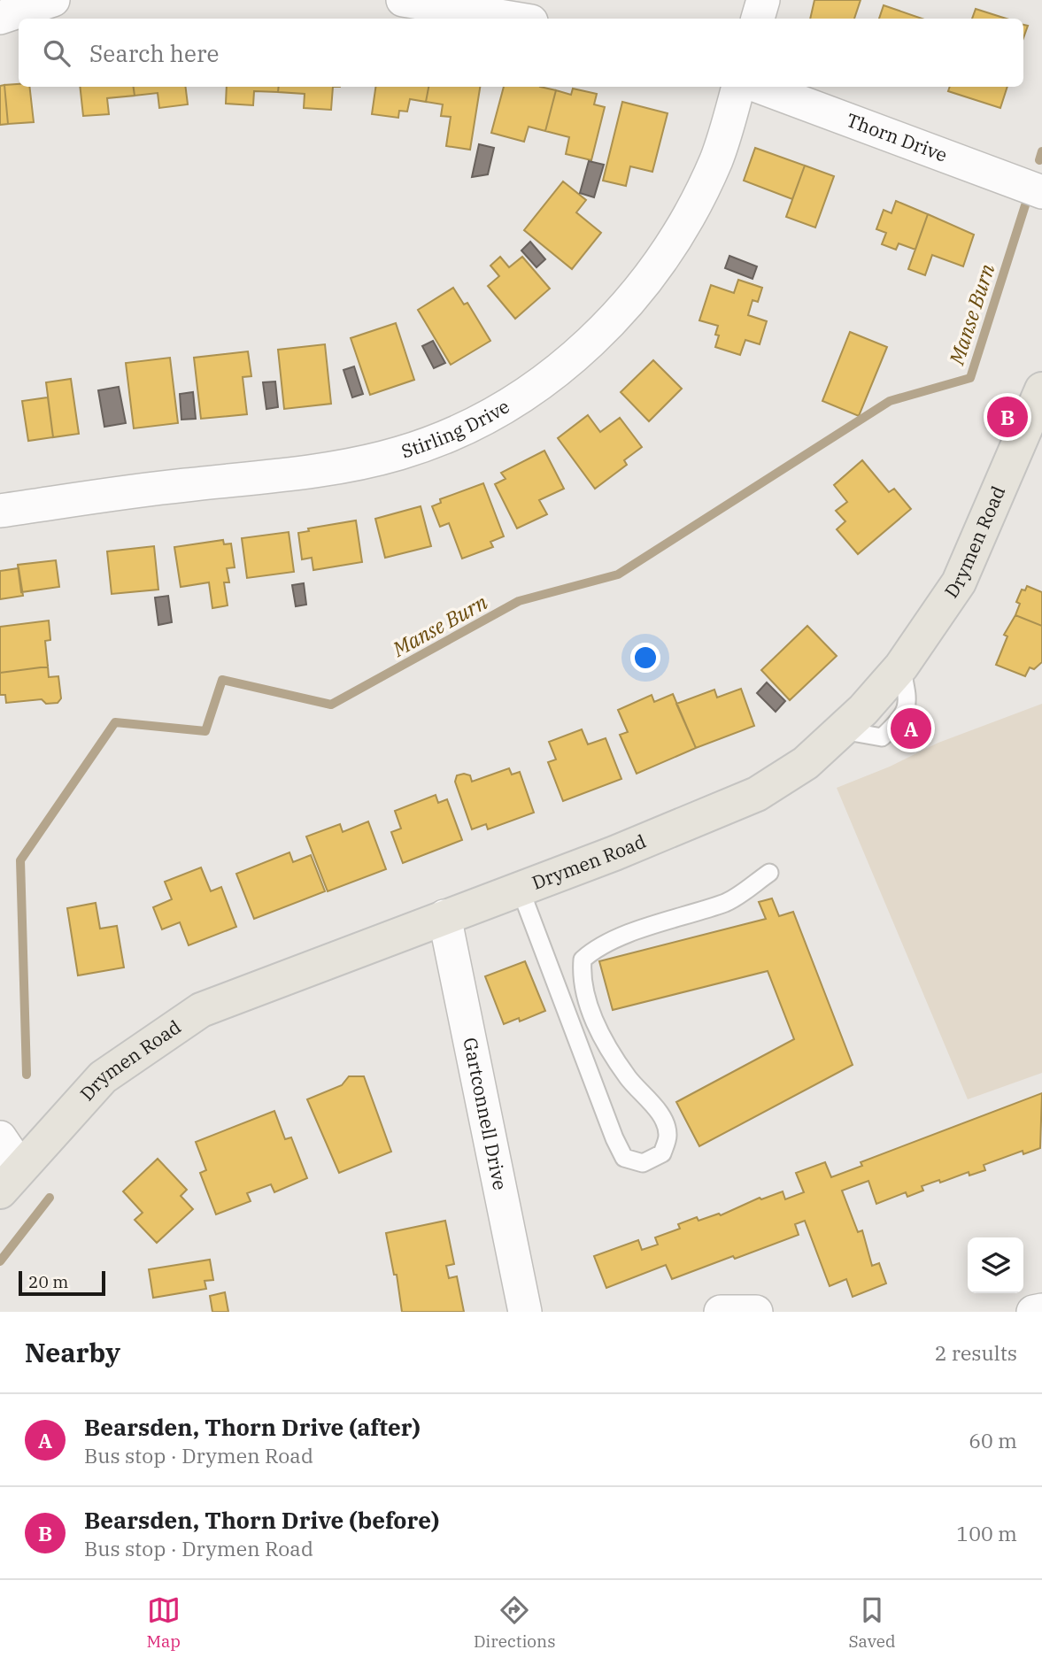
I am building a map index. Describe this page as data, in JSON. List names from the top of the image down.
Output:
{
  "streets": {
    "main road": ["Drymen Road"],
    "street": ["Thorn Drive", "Stirling Drive", "Gartconnell Drive"]
  },
  "crossings": [
    ["Drymen Road", "Gartconnell Drive"]
  ],
  "water": ["Manse Burn"],
  "scale_bar": "20 m",
  "page": {
    "search": "Search here",
    "pins": ["B", "A"],
    "scale": "20 m",
    "heading": ["Nearby", "2 results"],
    "list": [
      {
        "mark": "A",
        "name": "Bearsden, Thorn Drive (after)",
        "note": "Bus stop · Drymen Road",
        "value": "60 m"
      },
      {
        "mark": "B",
        "name": "Bearsden, Thorn Drive (before)",
        "note": "Bus stop · Drymen Road",
        "value": "100 m"
      }
    ],
    "nav": ["Map", "Directions", "Saved"]
  }
}
